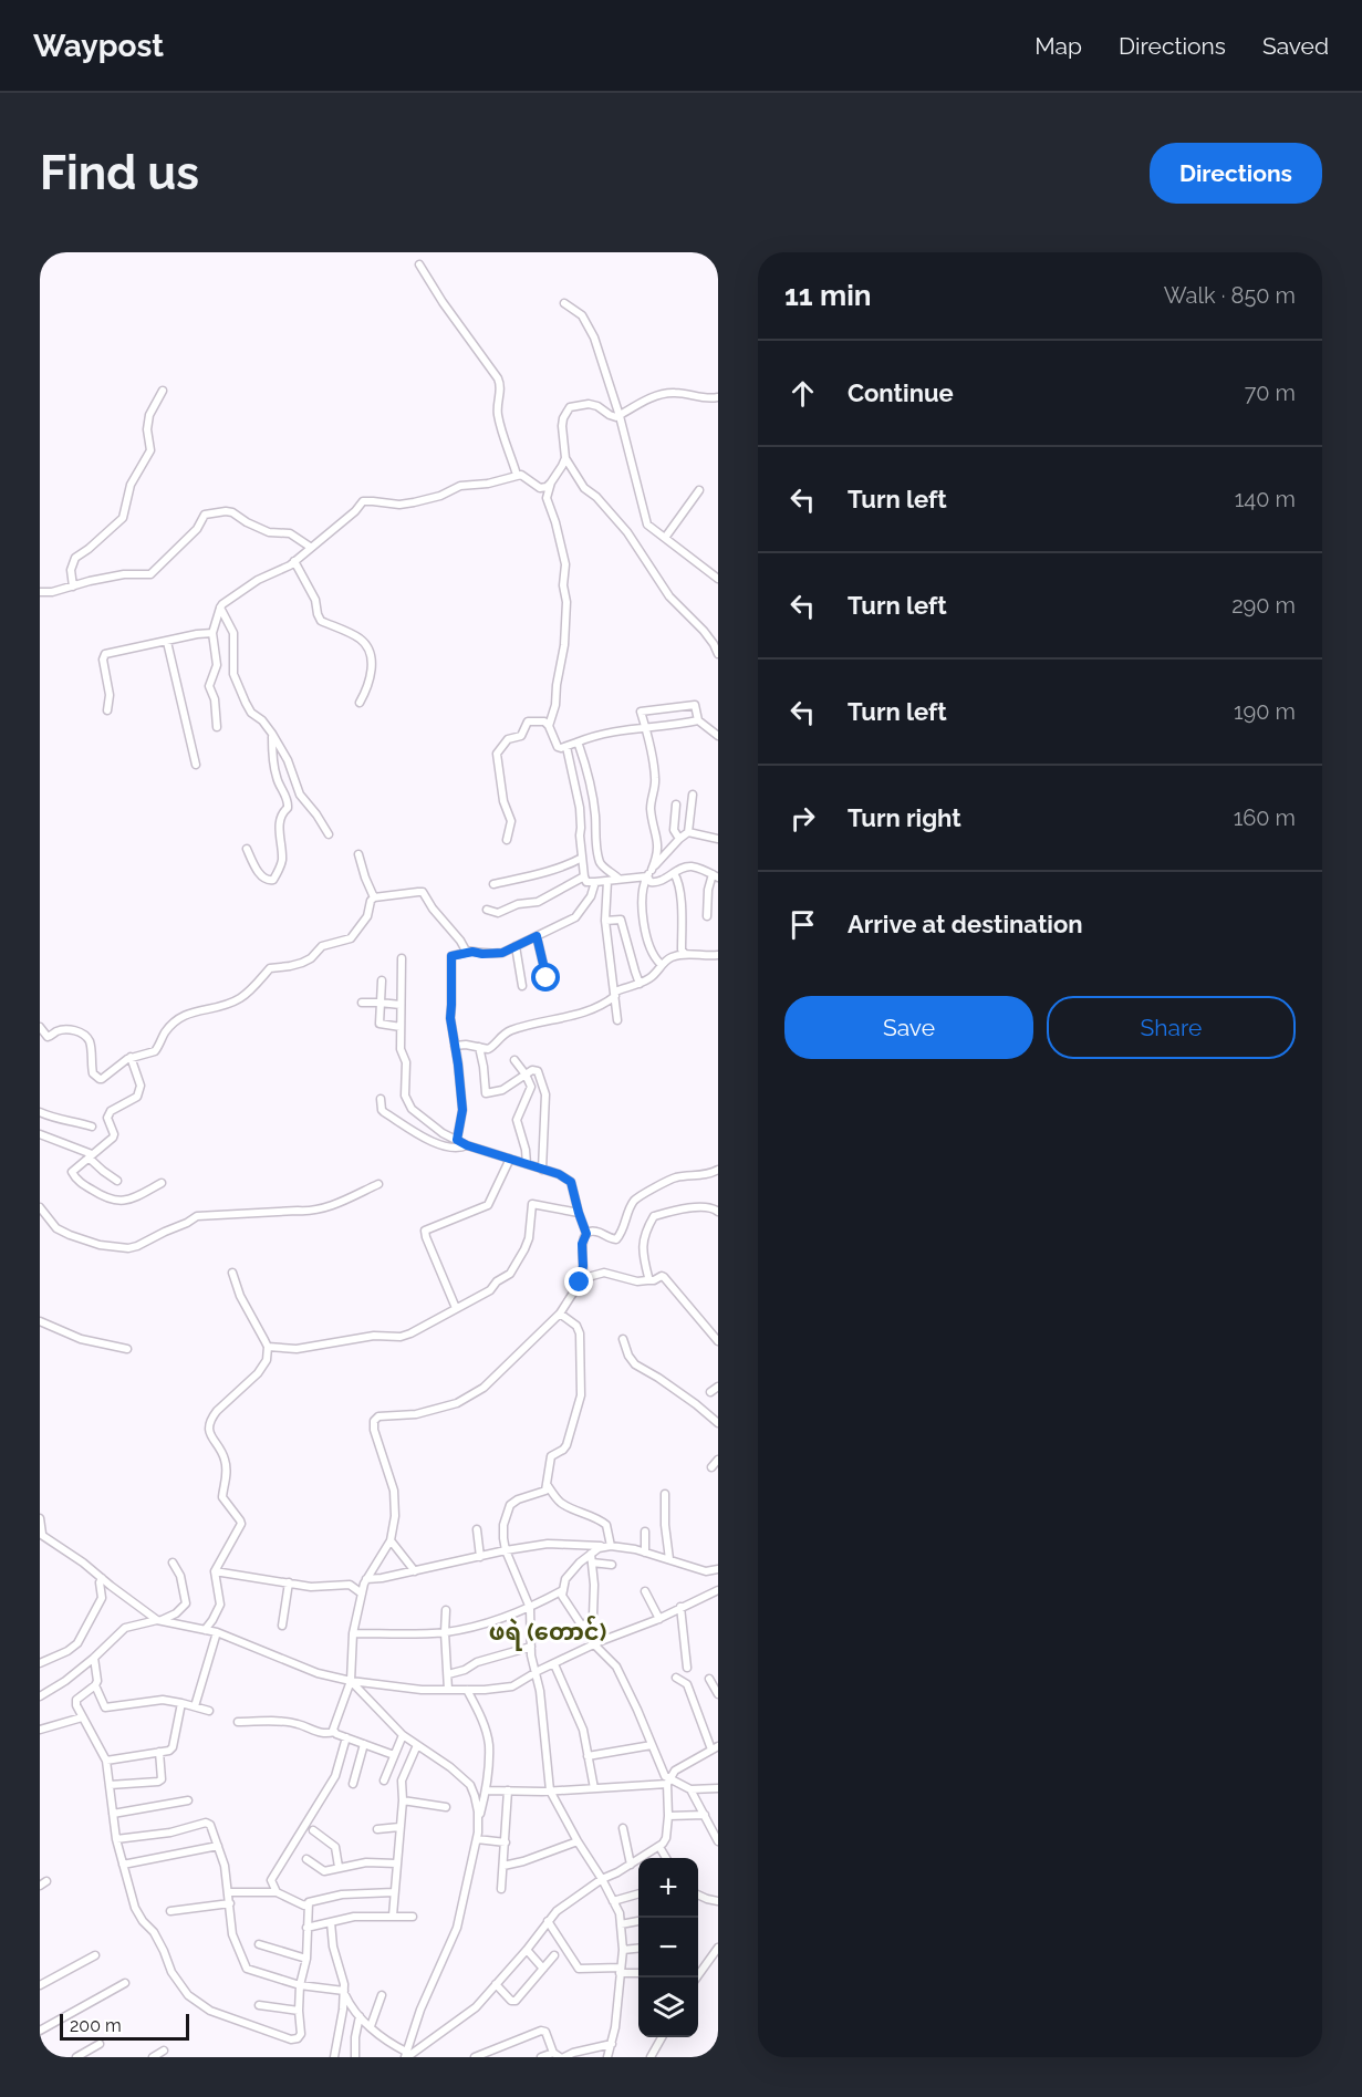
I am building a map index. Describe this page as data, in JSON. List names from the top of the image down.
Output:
{
  "districts": ["ဖရဲ (တောင်)"],
  "scale_bar": "200 m",
  "page": {
    "header": "Waypost",
    "nav": ["Map", "Directions", "Saved"],
    "buttons": [
      "Directions",
      ["Save", "Share"]
    ],
    "title": "Find us",
    "heading": ["11 min", "Walk · 850 m"],
    "list": [
      ["Continue", "70 m"],
      ["Turn left", "140 m"],
      ["Turn left", "290 m"],
      ["Turn left", "190 m"],
      ["Turn right", "160 m"],
      "Arrive at destination"
    ],
    "map_buttons": ["+", "−"],
    "scale": "200 m"
  }
}
